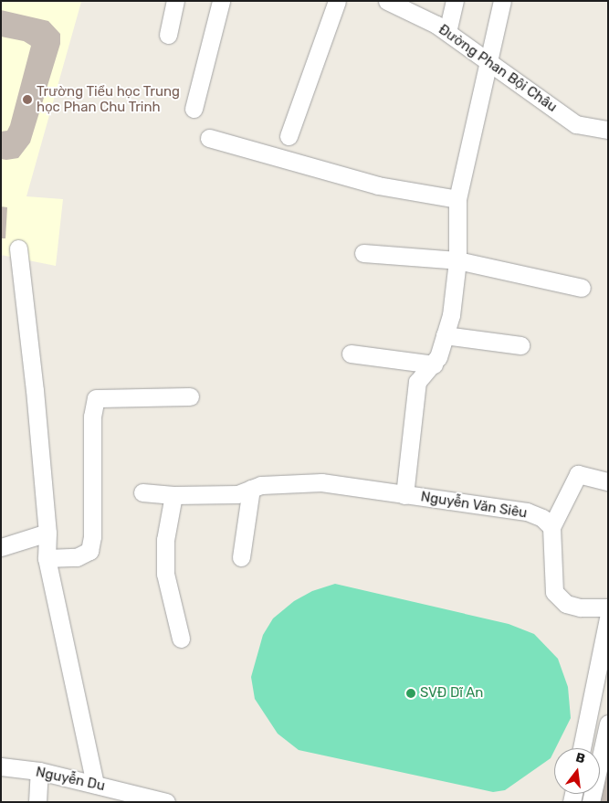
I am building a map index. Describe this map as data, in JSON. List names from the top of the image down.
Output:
{
  "streets": {
    "street": ["Đường Phan Bội Châu", "Nguyễn Văn Siêu", "Nguyễn Du"]
  },
  "places": ["Trường Tiểu học Trung học Phan Chu Trinh", "SVĐ Dĩ An"],
  "north": "top"
}
